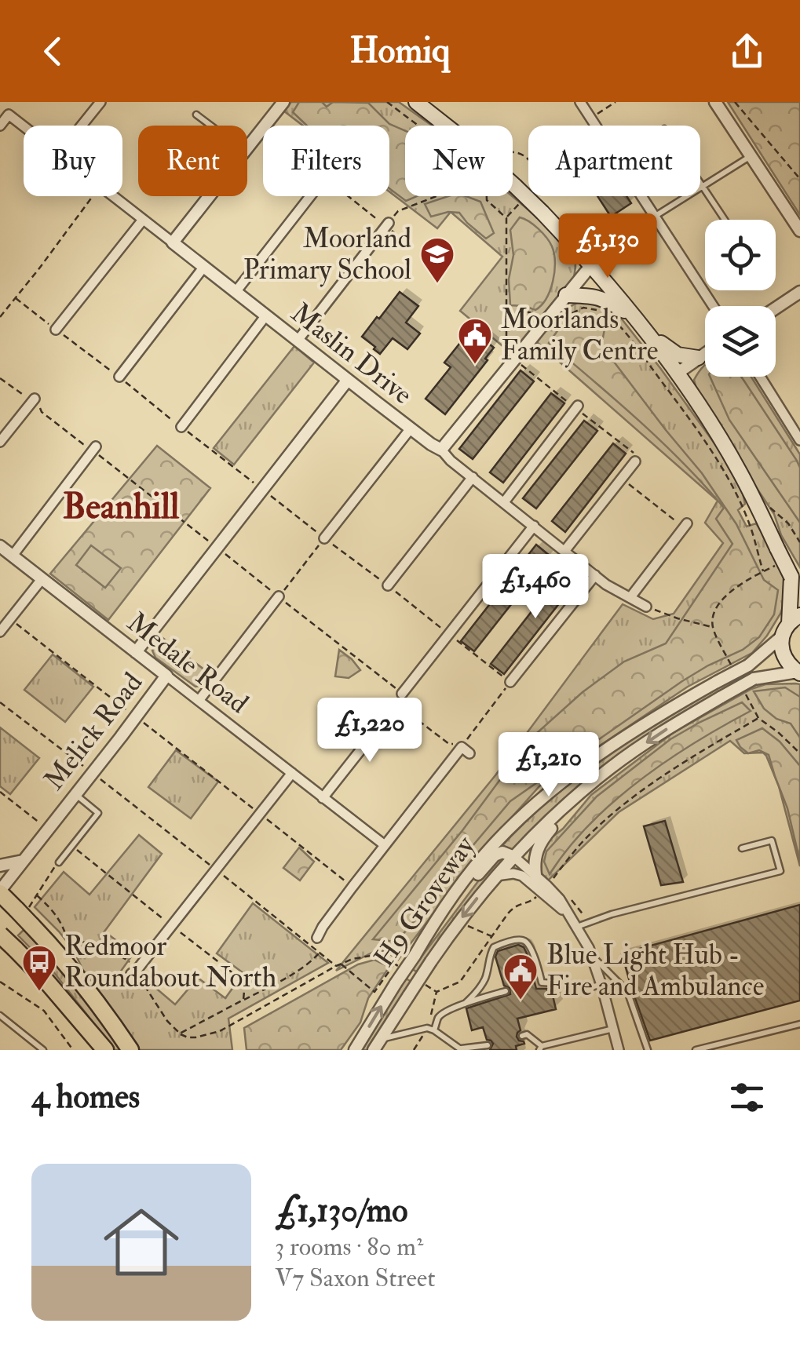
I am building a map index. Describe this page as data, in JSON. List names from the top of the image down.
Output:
{
  "streets": {
    "street": [
      "Maslin Drive",
      "Medale Road",
      "Melick Road",
      "H9 Groveway"
    ]
  },
  "crossings": [
    ["Medale Road", "Melick Road"]
  ],
  "districts": ["Beanhill"],
  "places": {
    "school or university": ["Moorland Primary School"],
    "public building": ["Moorlands Family Centre", "Blue Light Hub - Fire and Ambulance"],
    "bus stop": ["Redmoor Roundabout North"]
  },
  "page": {
    "header": "Homiq",
    "chip": [
      "Buy",
      "Rent",
      "Filters",
      "New",
      "Apartment"
    ],
    "price": [
      "£1,130",
      "£1,460",
      "£1,220",
      "£1,210"
    ],
    "heading": "4 homes",
    "list": [
      {
        "name": "£1,130/mo",
        "note": "3 rooms · 80 m² · V7 Saxon Street"
      }
    ]
  }
}
